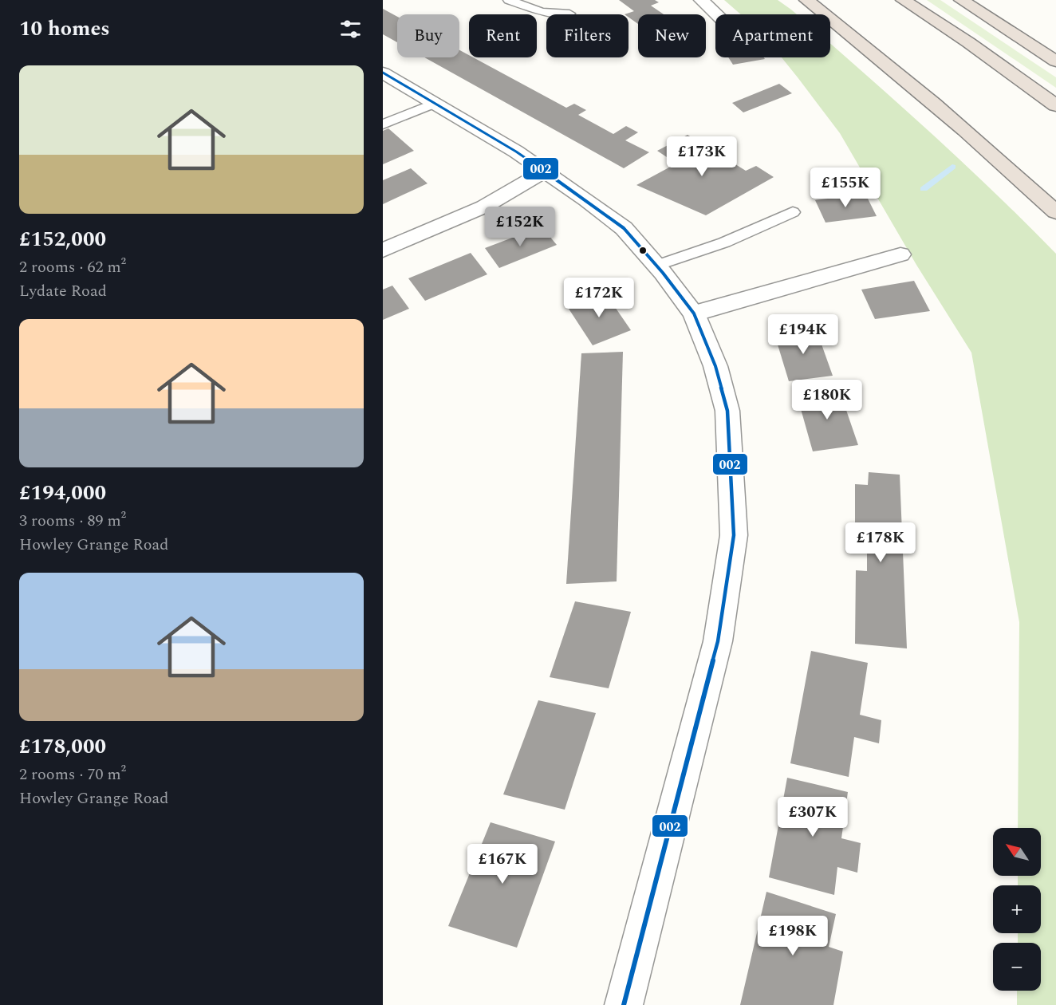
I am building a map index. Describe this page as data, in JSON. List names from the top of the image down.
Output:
{
  "lines": ["transit line 002"],
  "north": "top left",
  "page": {
    "heading": "10 homes",
    "chip": [
      "Buy",
      "Rent",
      "Filters",
      "New",
      "Apartment"
    ],
    "list": [
      {
        "name": "£152,000",
        "note": "2 rooms · 62 m² · Lydate Road"
      },
      {
        "name": "£194,000",
        "note": "3 rooms · 89 m² · Howley Grange Road"
      },
      {
        "name": "£178,000",
        "note": "2 rooms · 70 m² · Howley Grange Road"
      }
    ],
    "price": [
      "£173K",
      "£155K",
      "£152K",
      "£172K",
      "£194K",
      "£180K",
      "£178K",
      "£307K",
      "£167K",
      "£198K"
    ],
    "map_buttons": ["+", "−"]
  }
}
